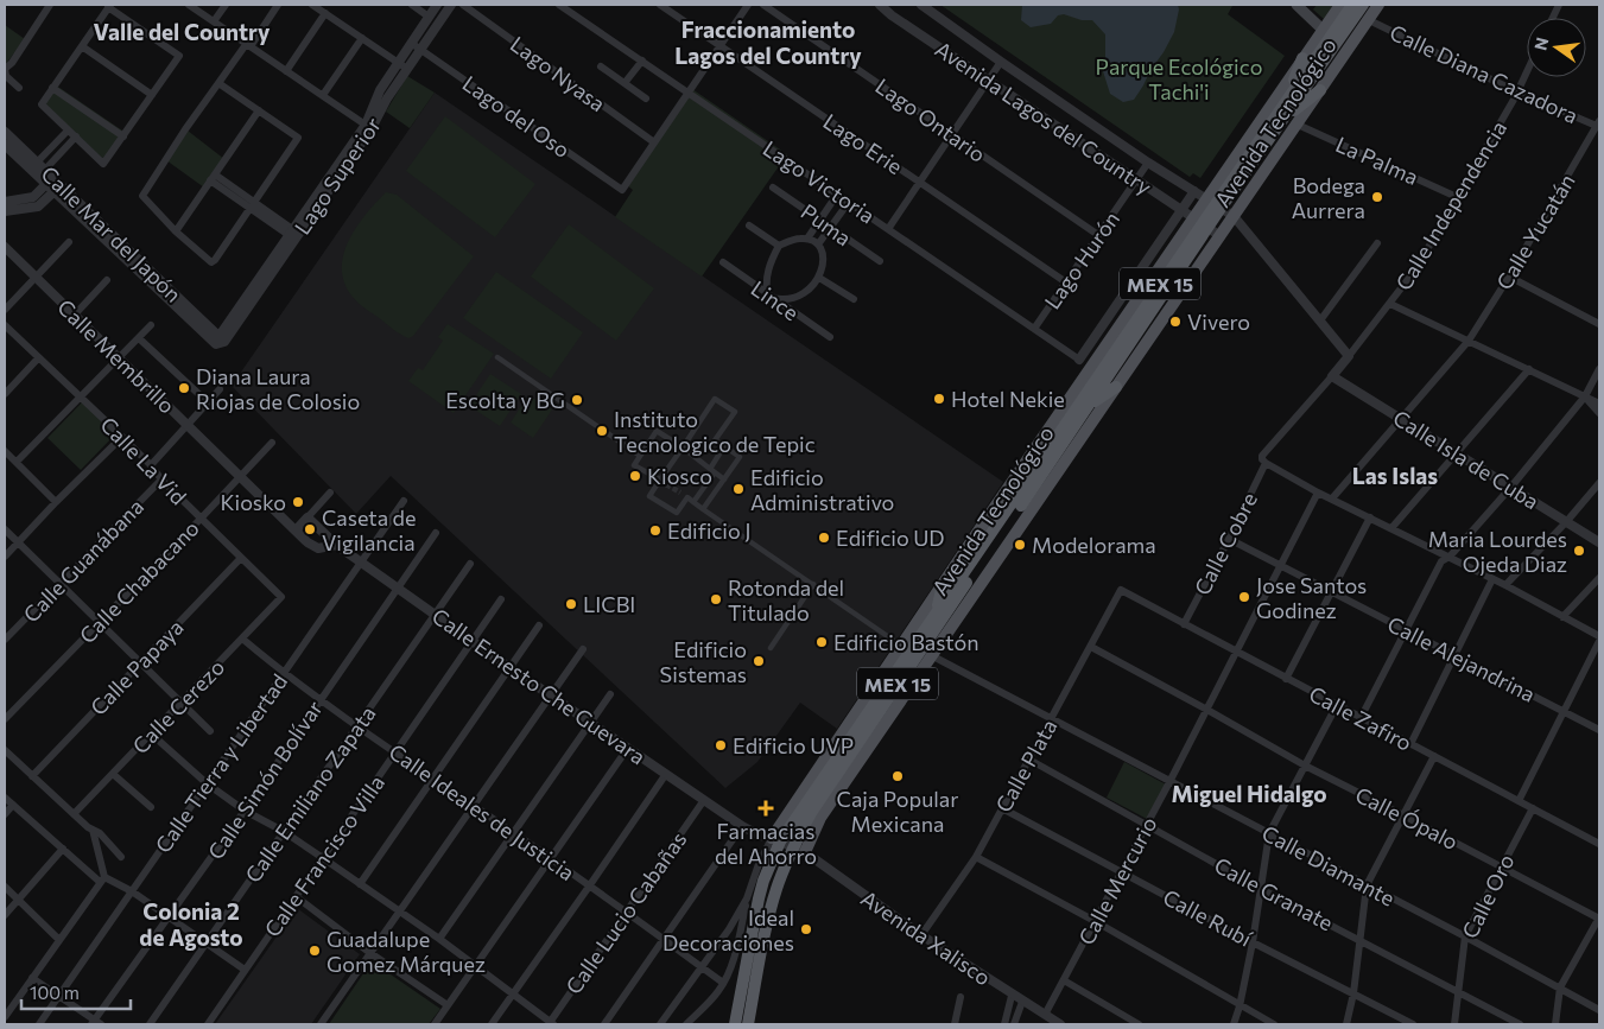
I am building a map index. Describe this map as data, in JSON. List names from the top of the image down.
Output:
{
  "streets": {
    "highway": ["Avenida Tecnológico", "MEX 15"],
    "street": [
      "Lago Nyasa",
      "Calle Diana Cazadora",
      "Lago del Oso",
      "Avenida Lagos del Country",
      "Lago Ontario",
      "Lago Erie",
      "La Palma",
      "Lago Superior",
      "Lago Victoria",
      "Calle Independencia",
      "Puma",
      "Calle Yucatán",
      "Calle Mar del Japón",
      "Lago Hurón",
      "Lince",
      "Calle Membrillo",
      "Calle Isla de Cuba",
      "Calle La Vid",
      "Calle Cobre",
      "Calle Guanábana",
      "Calle Chabacano",
      "Calle Alejandrina",
      "Calle Papaya",
      "Calle Ernesto Che Guevara",
      "Calle Cerezo",
      "Calle Zafiro",
      "Calle Tierra y Libertad",
      "Calle Plata",
      "Calle Simón Bolívar",
      "Calle Emiliano Zapata",
      "Calle Ideales de Justicia",
      "Calle Ópalo",
      "Calle Francisco Villa",
      "Calle Diamante",
      "Calle Mercurio",
      "Calle Granate",
      "Calle Oro",
      "Calle Lucio Cabañas",
      "Calle Rubí",
      "Avenida Xalisco"
    ]
  },
  "crossings": [
    ["Lago Nyasa", "Lago del Oso"],
    ["Calle Diana Cazadora", "Avenida Tecnológico"],
    ["Calle Diana Cazadora", "Calle Independencia"],
    ["Calle Diana Cazadora", "Calle Yucatán"],
    ["Lago del Oso", "Lago Superior"],
    ["Avenida Lagos del Country", "Avenida Tecnológico"],
    ["Avenida Lagos del Country", "Lago Hurón"],
    ["Lago Ontario", "Lago Hurón"],
    ["Avenida Tecnológico", "La Palma"],
    ["Avenida Tecnológico", "Lago Victoria"],
    ["Avenida Tecnológico", "Calle Ernesto Che Guevara"],
    ["Avenida Tecnológico", "Calle Diamante"],
    ["Avenida Tecnológico", "Avenida Xalisco"],
    ["Lago Erie", "Lago Hurón"],
    ["La Palma", "Calle Independencia"],
    ["Lago Superior", "Calle Mar del Japón"],
    ["Lago Victoria", "Lago Hurón"],
    ["Calle Yucatán", "Calle Isla de Cuba"],
    ["Calle Membrillo", "Calle Chabacano"],
    ["Calle Membrillo", "Calle Ernesto Che Guevara"],
    ["Calle Isla de Cuba", "Calle Cobre"],
    ["Calle La Vid", "Calle Guanábana"],
    ["Calle La Vid", "Calle Chabacano"],
    ["Calle La Vid", "Calle Papaya"],
    ["Calle La Vid", "Calle Cerezo"],
    ["Calle Cobre", "Calle Alejandrina"],
    ["Calle Cobre", "Calle Zafiro"],
    ["Calle Alejandrina", "Calle Mercurio"],
    ["Calle Ernesto Che Guevara", "Calle Tierra y Libertad"],
    ["Calle Ernesto Che Guevara", "Calle Simón Bolívar"],
    ["Calle Ernesto Che Guevara", "Calle Emiliano Zapata"],
    ["Calle Ernesto Che Guevara", "Calle Francisco Villa"],
    ["Calle Ernesto Che Guevara", "Calle Lucio Cabañas"],
    ["Calle Ernesto Che Guevara", "Avenida Xalisco"],
    ["Calle Cerezo", "Calle Ideales de Justicia"],
    ["Calle Zafiro", "Calle Plata"],
    ["Calle Zafiro", "Calle Mercurio"],
    ["Calle Zafiro", "Calle Oro"],
    ["Calle Tierra y Libertad", "Calle Ideales de Justicia"],
    ["Calle Plata", "Calle Ópalo"],
    ["Calle Plata", "Calle Diamante"],
    ["Calle Plata", "Calle Granate"],
    ["Calle Plata", "Calle Rubí"],
    ["Calle Plata", "Avenida Xalisco"],
    ["Calle Simón Bolívar", "Calle Ideales de Justicia"],
    ["Calle Emiliano Zapata", "Calle Ideales de Justicia"],
    ["Calle Ideales de Justicia", "Calle Francisco Villa"],
    ["Calle Ideales de Justicia", "Calle Lucio Cabañas"],
    ["Calle Ópalo", "Calle Mercurio"],
    ["Calle Ópalo", "Calle Oro"],
    ["Calle Diamante", "Calle Mercurio"],
    ["Calle Diamante", "Calle Oro"],
    ["Calle Mercurio", "Calle Granate"],
    ["Calle Mercurio", "Calle Rubí"],
    ["Calle Mercurio", "Avenida Xalisco"],
    ["Calle Granate", "Calle Oro"]
  ],
  "districts": [
    "Fraccionamiento Lagos del Country",
    "Valle del Country",
    "Las Islas",
    "Miguel Hidalgo",
    "Colonia 2 de Agosto"
  ],
  "parks": ["Parque Ecológico Tachi'i"],
  "places": {
    "other": [
      "Bodega Aurrera",
      "Vivero",
      "Diana Laura Riojas de Colosio",
      "Hotel Nekie",
      "Escolta y BG",
      "Instituto Tecnologico de Tepic",
      "Kiosco",
      "Edificio Administrativo",
      "Kiosko",
      "Caseta de Vigilancia",
      "Edificio J",
      "Edificio UD",
      "Modelorama",
      "Maria Lourdes Ojeda Diaz",
      "Jose Santos Godinez",
      "Rotonda del Titulado",
      "LICBI",
      "Edificio Bastón",
      "Edificio Sistemas",
      "Edificio UVP",
      "Caja Popular Mexicana",
      "Ideal Decoraciones",
      "Guadalupe Gomez Márquez"
    ],
    "health": ["Farmacias del Ahorro"]
  },
  "scale_bar": "100 m",
  "north": "left"
}
